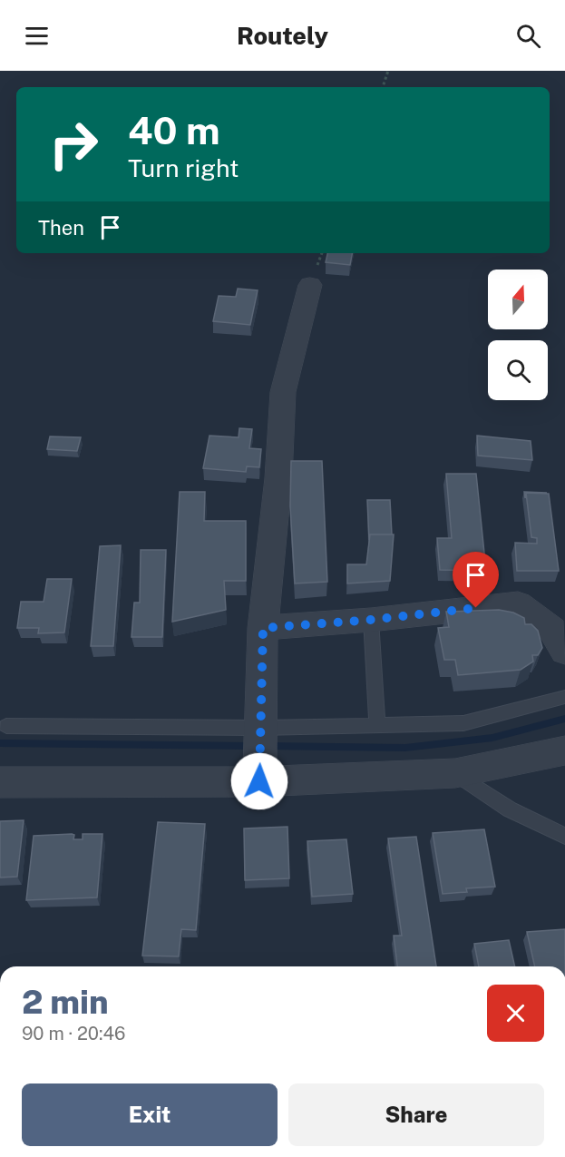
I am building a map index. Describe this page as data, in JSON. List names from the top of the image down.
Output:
{
  "north": "top",
  "page": {
    "header": "Routely",
    "turn": ["40 m", "Turn right"],
    "then": "Then",
    "heading": ["2 min", "90 m · 20:46"],
    "buttons": ["Exit", "Share"]
  }
}
